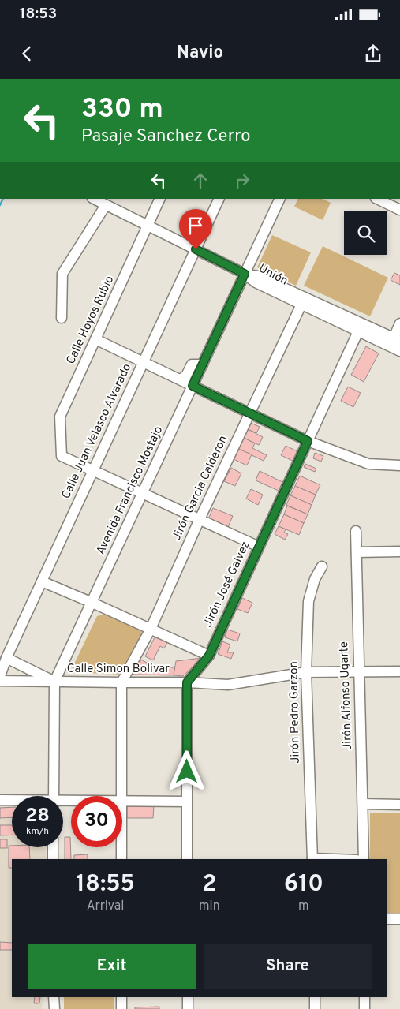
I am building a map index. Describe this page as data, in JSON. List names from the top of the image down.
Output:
{
  "streets": {
    "street": [
      "Unión",
      "Calle Hoyos Rubio",
      "Calle Juan Velasco Alvarado",
      "Jirón Garcia Calderon",
      "Avenida Francisco Mostajo",
      "Jirón José Galvez",
      "Calle Simon Bolivar",
      "Jirón Alfonso Ugarte",
      "Jirón Pedro Garzon"
    ]
  },
  "crossings": [
    ["Unión", "Jirón Garcia Calderon"],
    ["Unión", "Avenida Francisco Mostajo"],
    ["Unión", "Jirón José Galvez"],
    ["Calle Hoyos Rubio", "Calle Juan Velasco Alvarado"],
    ["Jirón Garcia Calderon", "Calle Simon Bolivar"],
    ["Avenida Francisco Mostajo", "Calle Simon Bolivar"],
    ["Jirón José Galvez", "Calle Simon Bolivar"],
    ["Calle Simon Bolivar", "Jirón Alfonso Ugarte"],
    ["Calle Simon Bolivar", "Jirón Pedro Garzon"]
  ],
  "page": {
    "status": "18:53",
    "header": "Navio",
    "turn": ["330 m", "Pasaje Sanchez Cerro"],
    "speed": "28 km/h",
    "limit": "30",
    "eta": [
      "18:55",
      "Arrival",
      "2",
      "min",
      "610",
      "m"
    ],
    "buttons": ["Exit", "Share"]
  }
}
